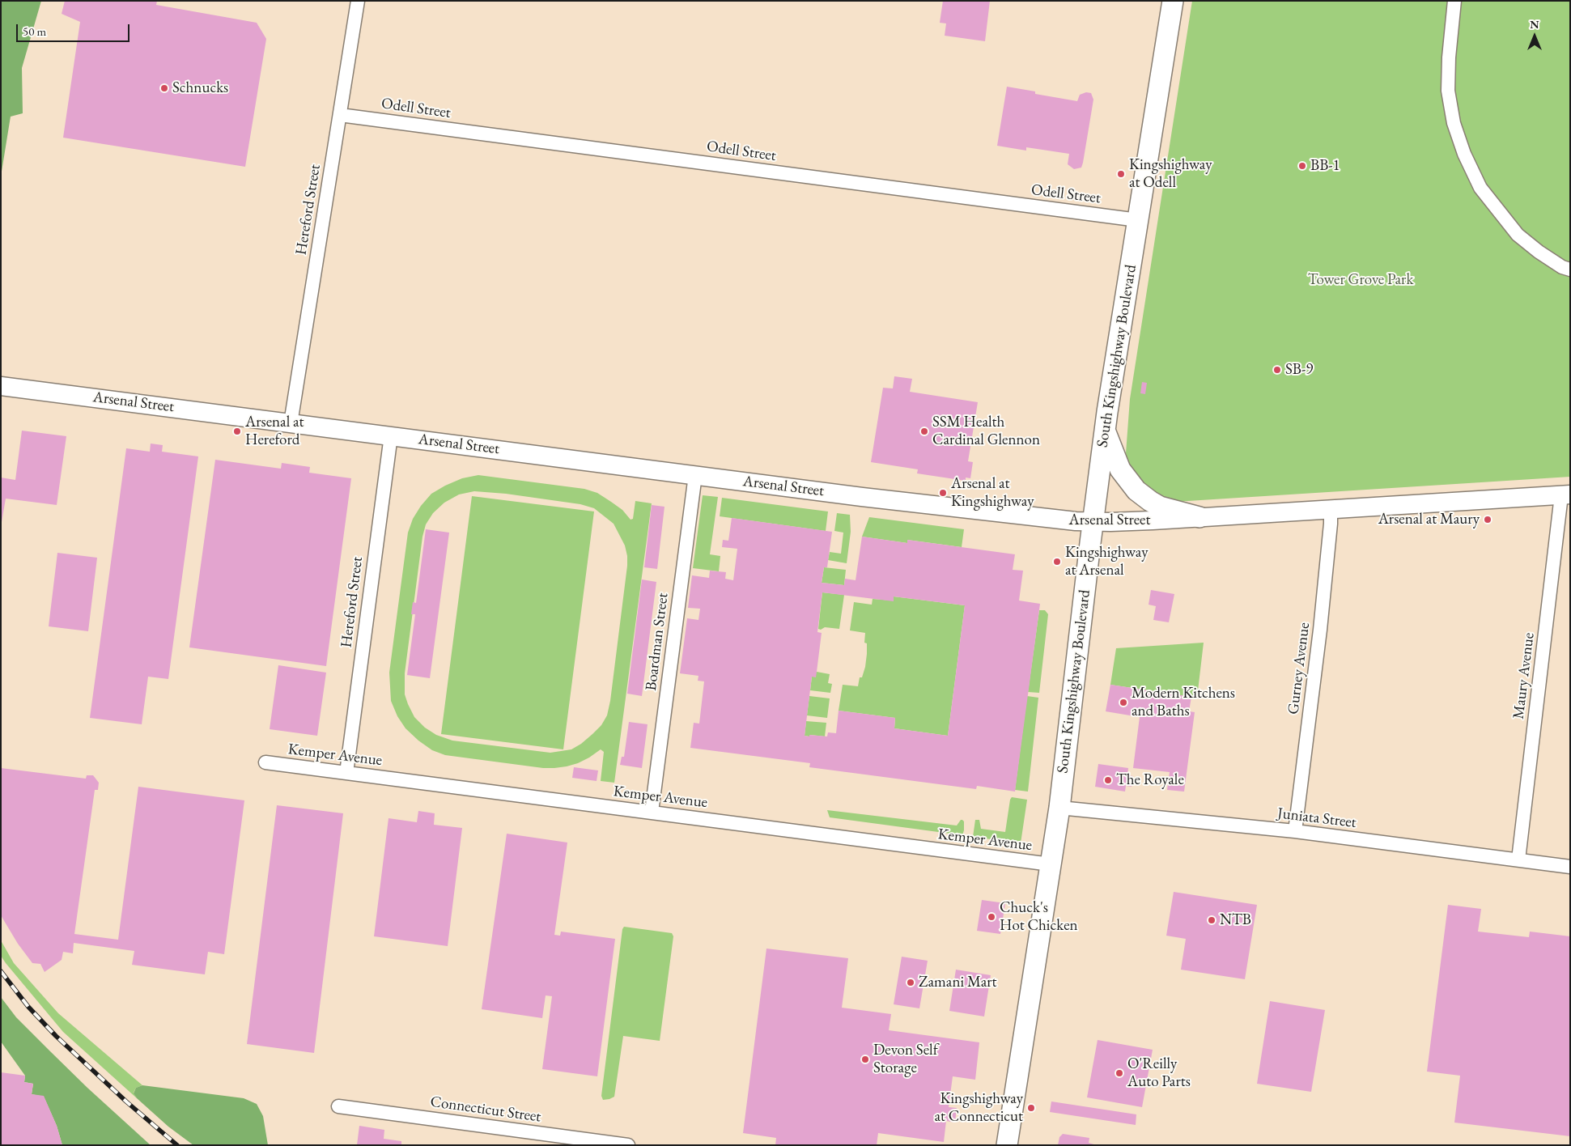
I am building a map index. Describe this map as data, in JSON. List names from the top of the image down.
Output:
{
  "streets": {
    "main road": ["South Kingshighway Boulevard", "Arsenal Street"],
    "street": [
      "Odell Street",
      "Hereford Street",
      "Boardman Street",
      "Gurney Avenue",
      "Maury Avenue",
      "Kemper Avenue",
      "Juniata Street",
      "Connecticut Street"
    ]
  },
  "crossings": [
    ["Odell Street", "Hereford Street"],
    ["Odell Street", "South Kingshighway Boulevard"],
    ["Hereford Street", "Arsenal Street"],
    ["Hereford Street", "Kemper Avenue"],
    ["South Kingshighway Boulevard", "Arsenal Street"],
    ["South Kingshighway Boulevard", "Kemper Avenue"],
    ["South Kingshighway Boulevard", "Juniata Street"],
    ["Arsenal Street", "Boardman Street"],
    ["Arsenal Street", "Gurney Avenue"],
    ["Arsenal Street", "Maury Avenue"],
    ["Boardman Street", "Kemper Avenue"],
    ["Gurney Avenue", "Juniata Street"],
    ["Maury Avenue", "Juniata Street"]
  ],
  "parks": ["Tower Grove Park"],
  "places": [
    "Schnucks",
    "BB-1",
    "Kingshighway at Odell",
    "SB-9",
    "Arsenal at Hereford",
    "SSM Health Cardinal Glennon",
    "Arsenal at Kingshighway",
    "Arsenal at Maury",
    "Kingshighway at Arsenal",
    "Modern Kitchens and Baths",
    "The Royale",
    "Chuck's Hot Chicken",
    "NTB",
    "Zamani Mart",
    "Devon Self Storage",
    "O'Reilly Auto Parts",
    "Kingshighway at Connecticut"
  ],
  "scale_bar": "50 m",
  "north": "top"
}
